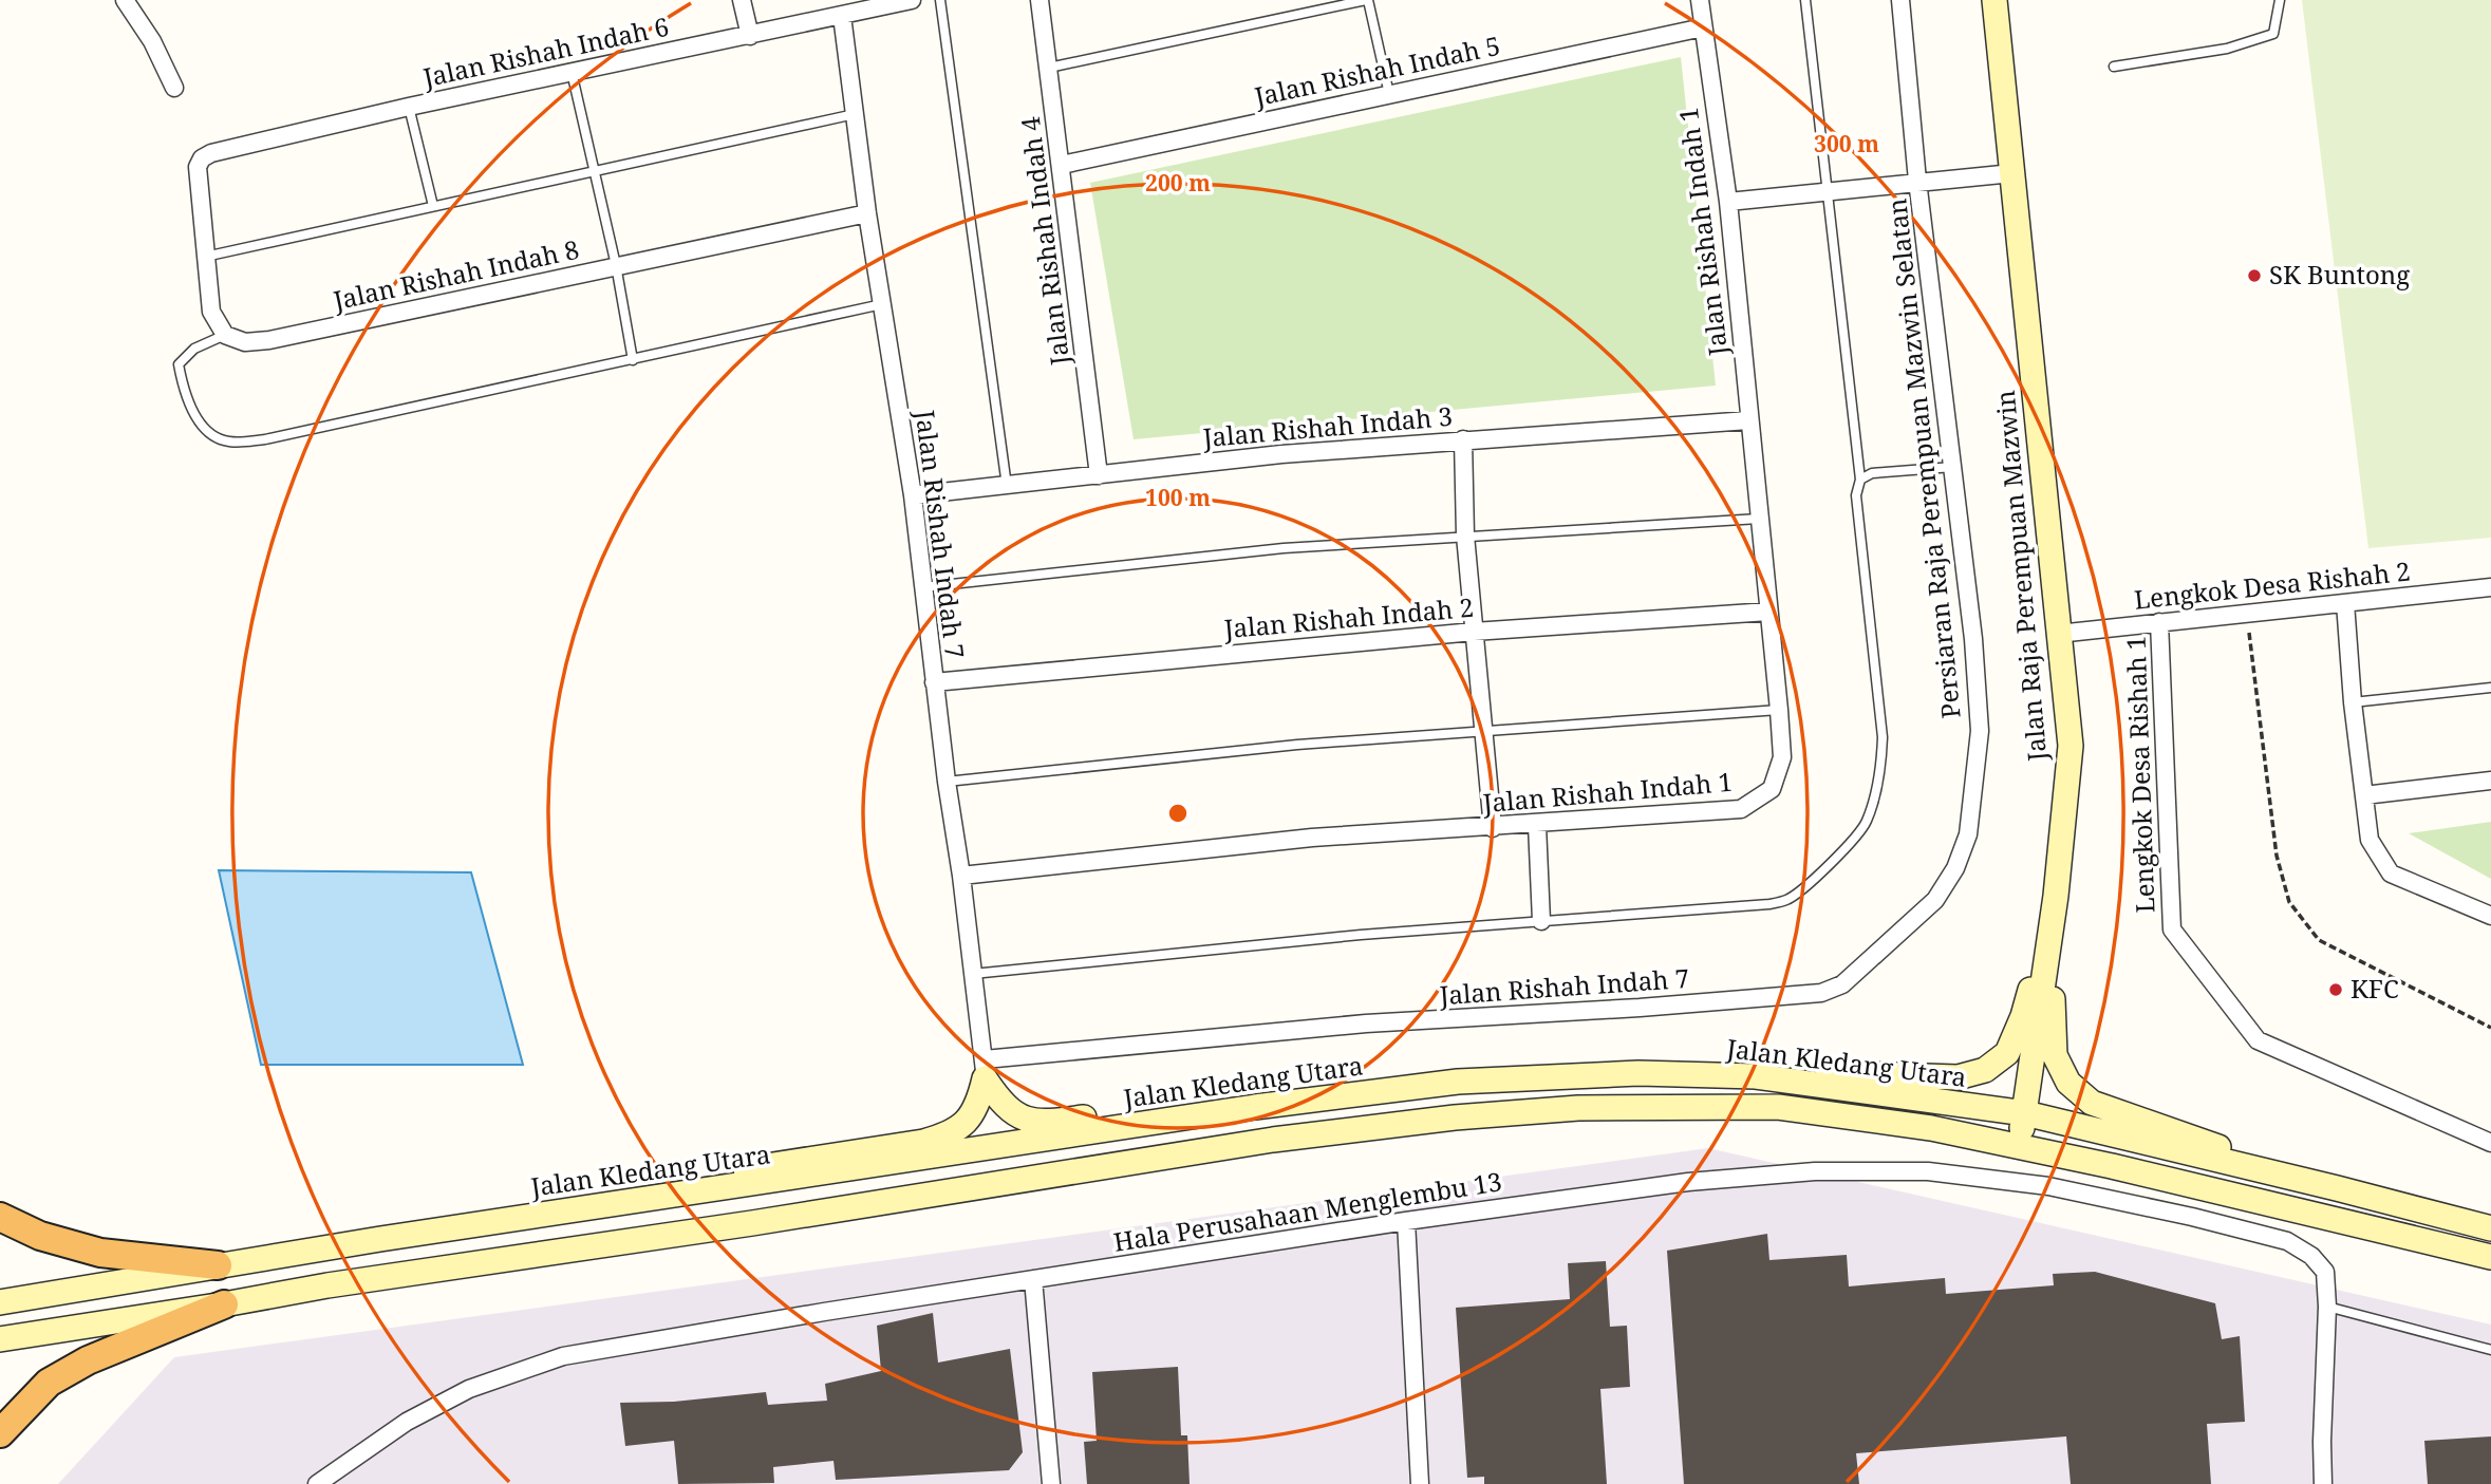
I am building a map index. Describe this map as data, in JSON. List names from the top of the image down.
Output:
{
  "streets": {
    "main road": ["Jalan Raja Perempuan Mazwin", "Jalan Kledang Utara"],
    "street": [
      "Jalan Rishah Indah 6",
      "Jalan Rishah Indah 5",
      "Jalan Rishah Indah 1",
      "Jalan Rishah Indah 4",
      "Jalan Rishah Indah 8",
      "Jalan Rishah Indah 3",
      "Persiaran Raja Perempuan Mazwin Selatan",
      "Jalan Rishah Indah 7",
      "Lengkok Desa Rishah 2",
      "Jalan Rishah Indah 2",
      "Lengkok Desa Rishah 1",
      "Hala Perusahaan Menglembu 13"
    ]
  },
  "crossings": [
    ["Jalan Rishah Indah 6", "Jalan Rishah Indah 7"],
    ["Jalan Rishah Indah 5", "Jalan Rishah Indah 1"],
    ["Jalan Rishah Indah 5", "Jalan Rishah Indah 4"],
    ["Jalan Rishah Indah 1", "Jalan Rishah Indah 3"],
    ["Jalan Rishah Indah 1", "Jalan Rishah Indah 7"],
    ["Jalan Rishah Indah 1", "Jalan Rishah Indah 2"],
    ["Jalan Rishah Indah 4", "Jalan Rishah Indah 3"],
    ["Jalan Rishah Indah 8", "Jalan Rishah Indah 7"],
    ["Jalan Rishah Indah 3", "Jalan Rishah Indah 7"],
    ["Persiaran Raja Perempuan Mazwin Selatan", "Jalan Rishah Indah 7"],
    ["Jalan Rishah Indah 7", "Jalan Rishah Indah 2"],
    ["Jalan Raja Perempuan Mazwin", "Lengkok Desa Rishah 2"],
    ["Jalan Raja Perempuan Mazwin", "Jalan Kledang Utara"],
    ["Lengkok Desa Rishah 2", "Lengkok Desa Rishah 1"]
  ],
  "places": ["SK Buntong", "KFC"],
  "rings": ["300 m", "200 m", "100 m"]
}
